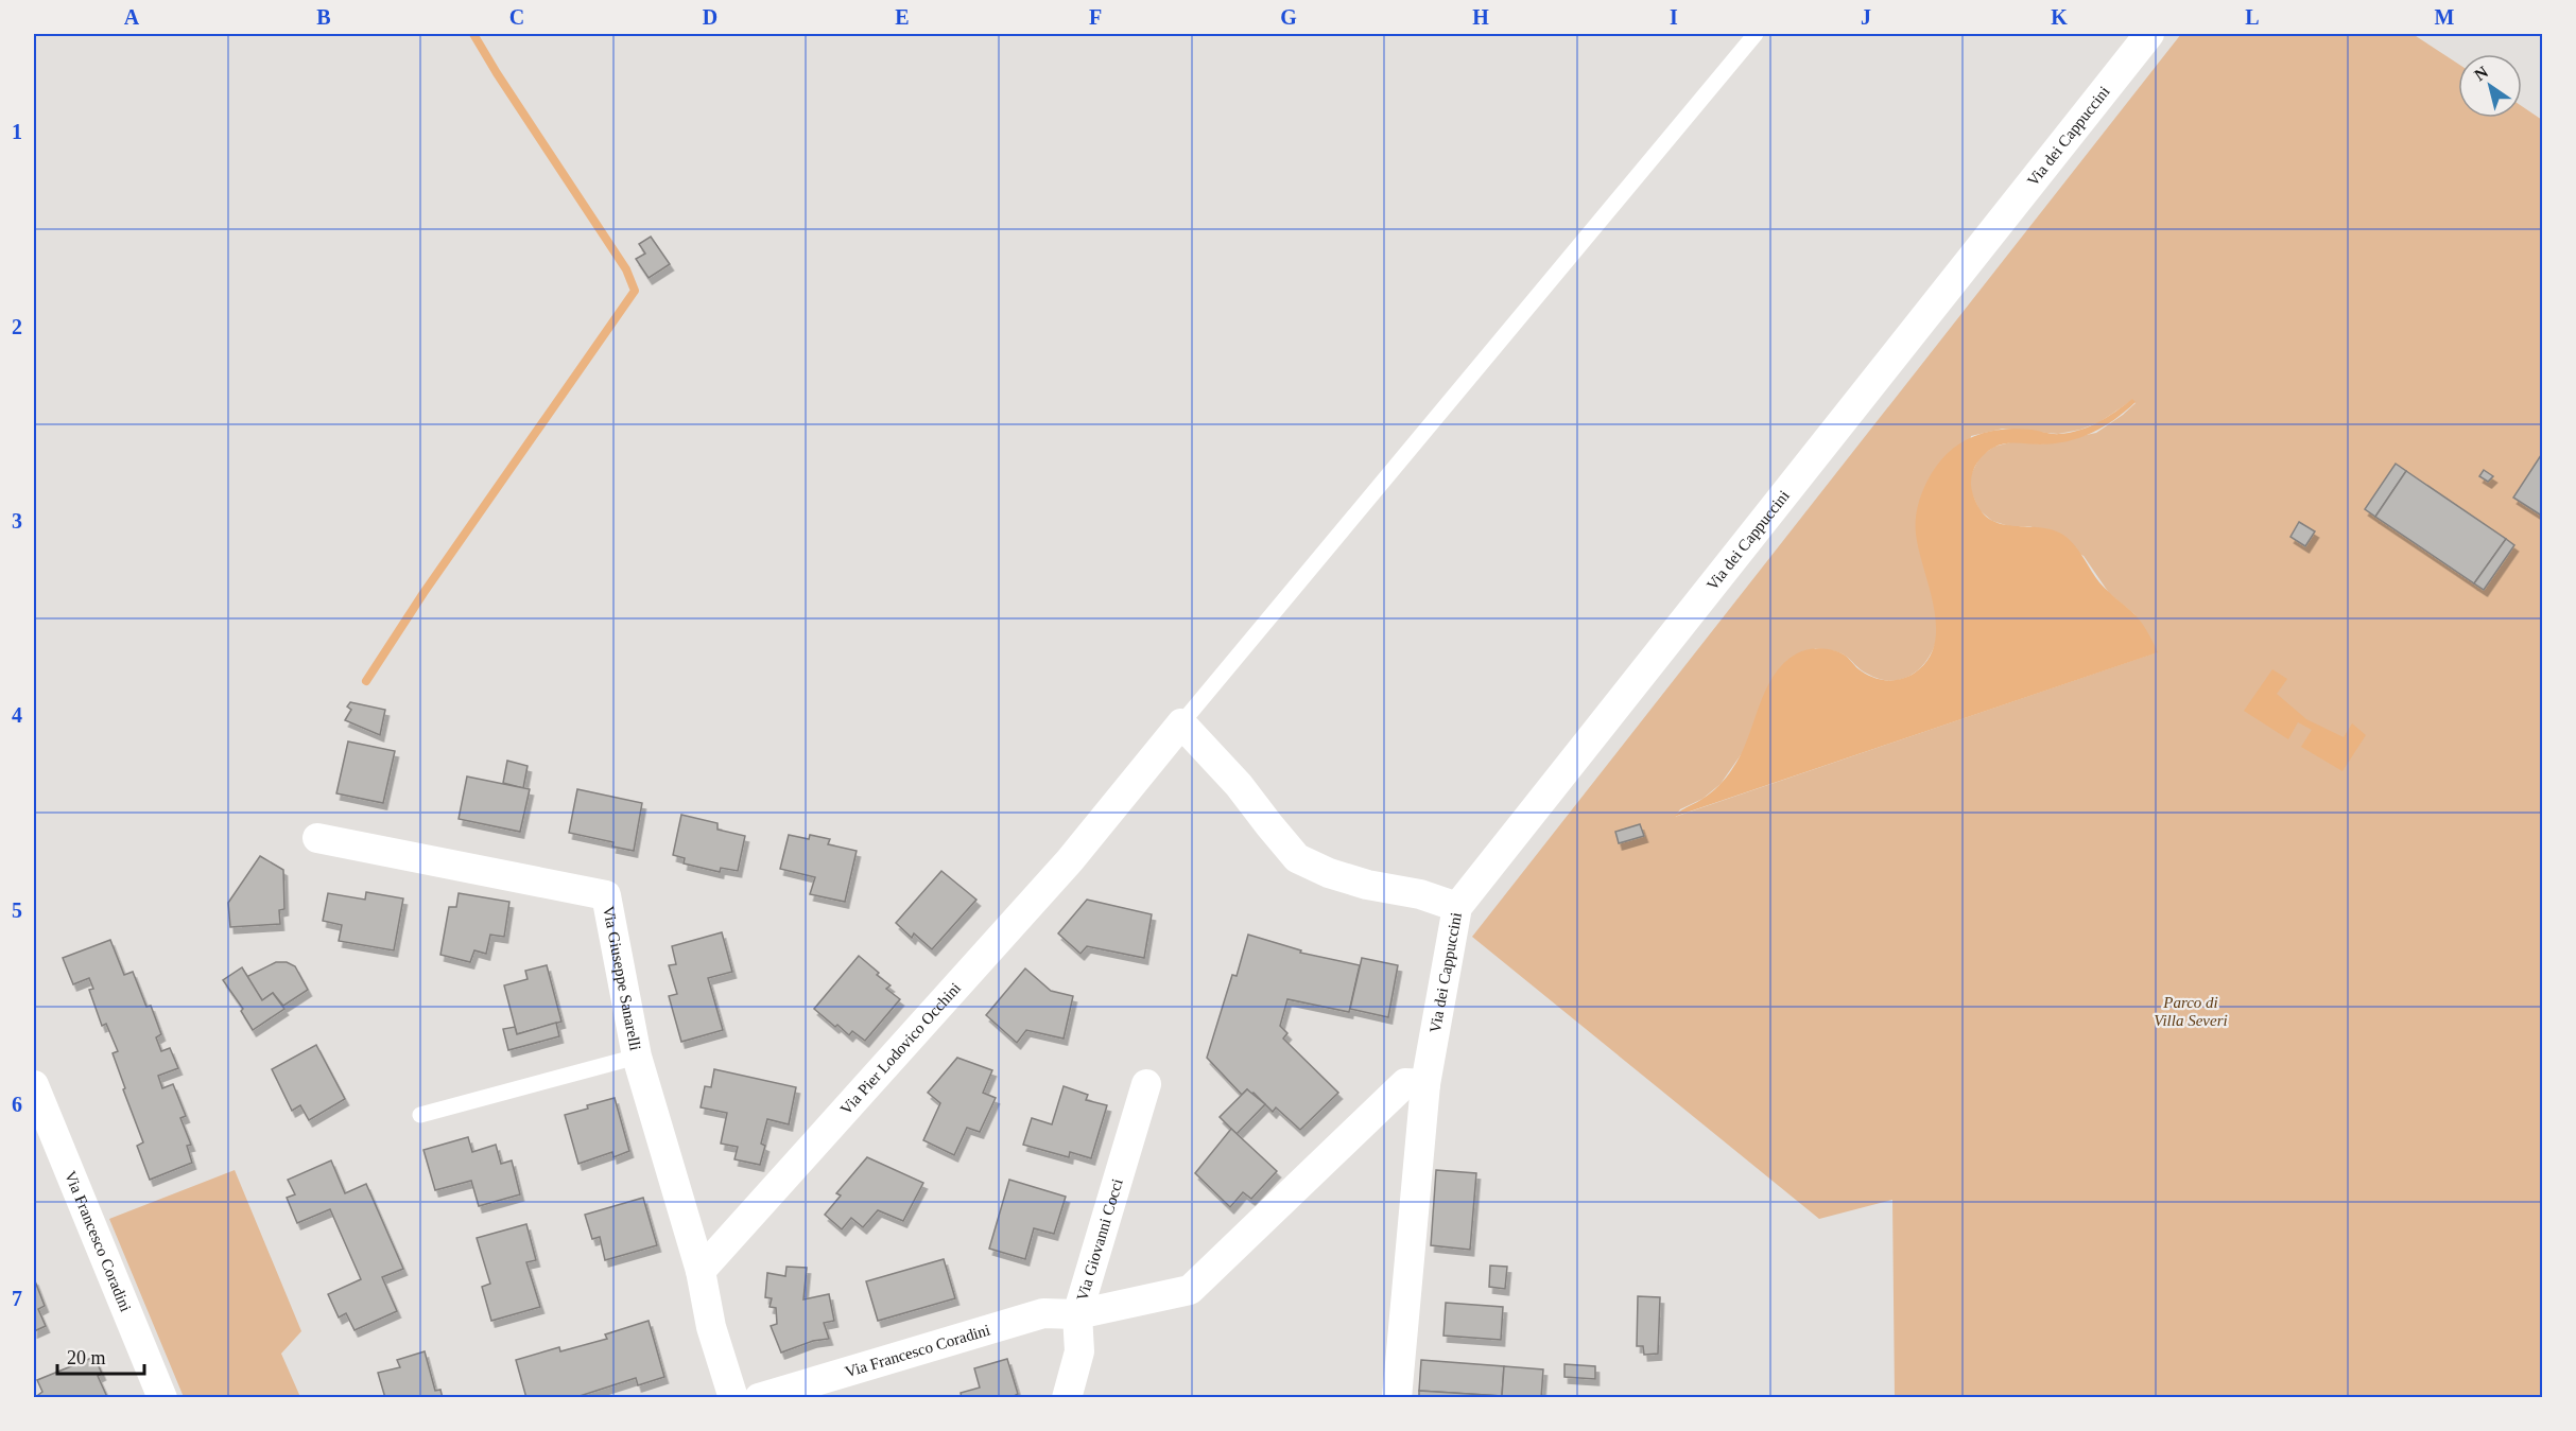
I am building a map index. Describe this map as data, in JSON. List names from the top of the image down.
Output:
{
  "streets": {
    "street": [
      "Via dei Cappuccini",
      "Via Giuseppe Sanarelli",
      "Via Pier Lodovico Occhini",
      "Via Giovanni Cocci",
      "Via Francesco Coradini"
    ]
  },
  "crossings": [
    ["Via Giuseppe Sanarelli", "Via Pier Lodovico Occhini"],
    ["Via Giovanni Cocci", "Via Francesco Coradini"]
  ],
  "parks": ["Parco di Villa Severi"],
  "scale_bar": "20 m",
  "north": "top left",
  "grid": {
    "columns": [
      "A",
      "B",
      "C",
      "D",
      "E",
      "F",
      "G",
      "H",
      "I",
      "J",
      "K",
      "L",
      "M"
    ],
    "rows": [
      "1",
      "2",
      "3",
      "4",
      "5",
      "6",
      "7"
    ]
  }
}
